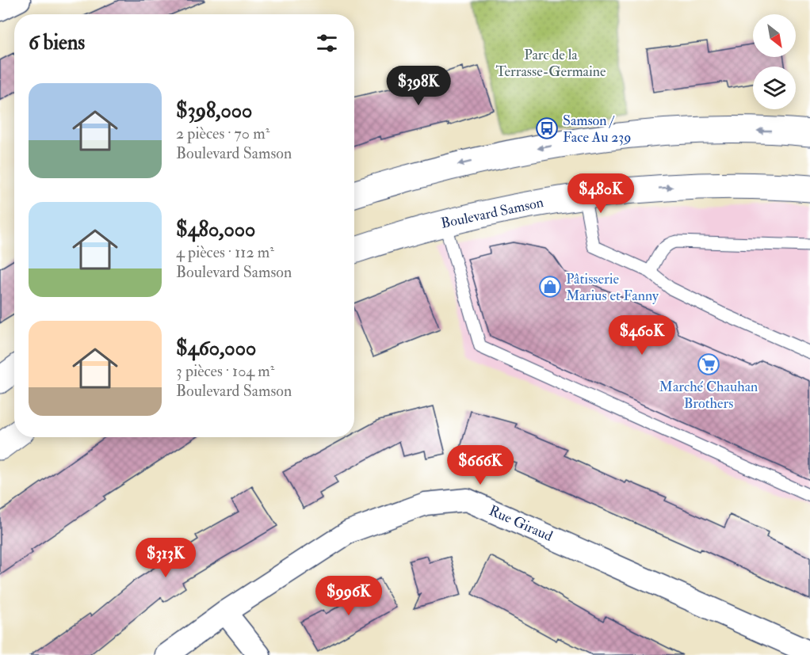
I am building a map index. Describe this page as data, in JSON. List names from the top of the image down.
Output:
{
  "streets": {
    "street": ["Boulevard Samson", "Rue Giraud"]
  },
  "parks": ["Parc de la Terrasse-Germaine"],
  "places": {
    "bus stop": ["Samson / Face Au 239"],
    "shop": ["Pâtisserie Marius et Fanny"],
    "supermarket": ["Marché Chauhan Brothers"]
  },
  "north": "bottom right",
  "page": {
    "heading": "6 biens",
    "price": [
      "$398K",
      "$480K",
      "$460K",
      "$666K",
      "$313K",
      "$996K"
    ],
    "list": [
      {
        "name": "$398,000",
        "note": "2 pièces · 70 m² · Boulevard Samson"
      },
      {
        "name": "$480,000",
        "note": "4 pièces · 112 m² · Boulevard Samson"
      },
      {
        "name": "$460,000",
        "note": "3 pièces · 104 m² · Boulevard Samson"
      }
    ]
  }
}
